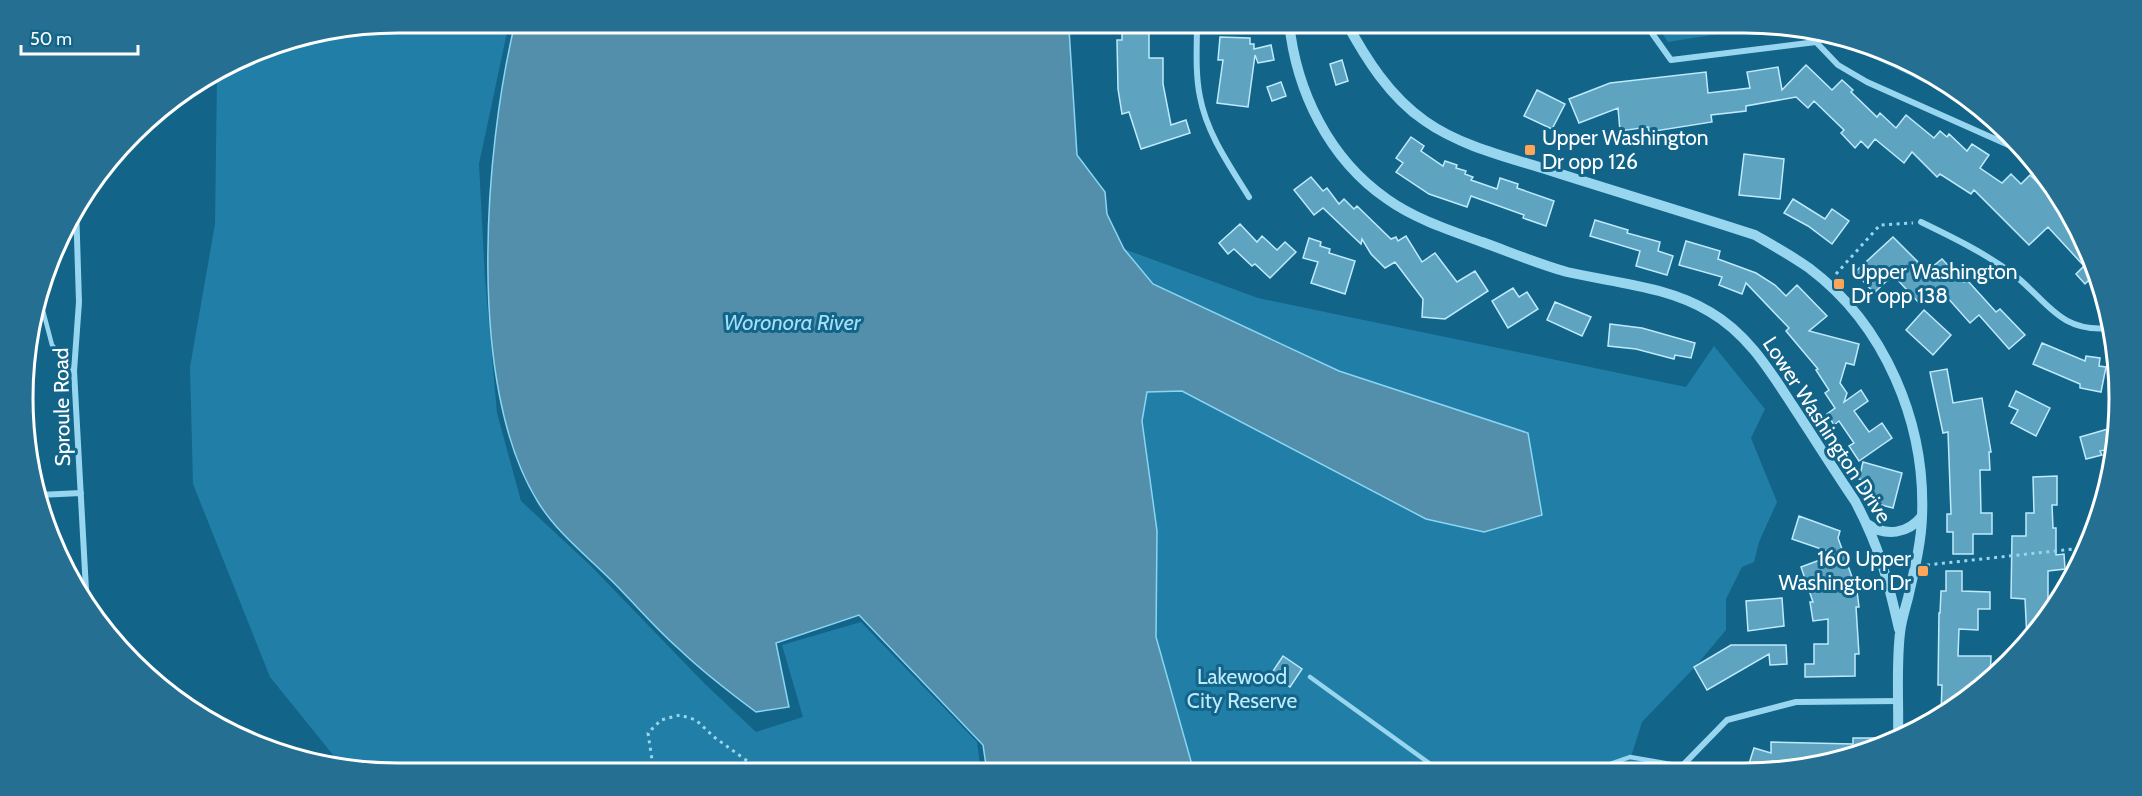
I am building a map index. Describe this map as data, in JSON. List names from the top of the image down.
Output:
{
  "streets": {
    "street": ["Sproule Road", "Lower Washington Drive"]
  },
  "water": ["Woronora River"],
  "parks": ["Lakewood City Reserve"],
  "places": {
    "transit": ["Upper Washington Dr opp 126", "Upper Washington Dr opp 138", "160 Upper Washington Dr"]
  },
  "scale_bar": "50 m"
}
